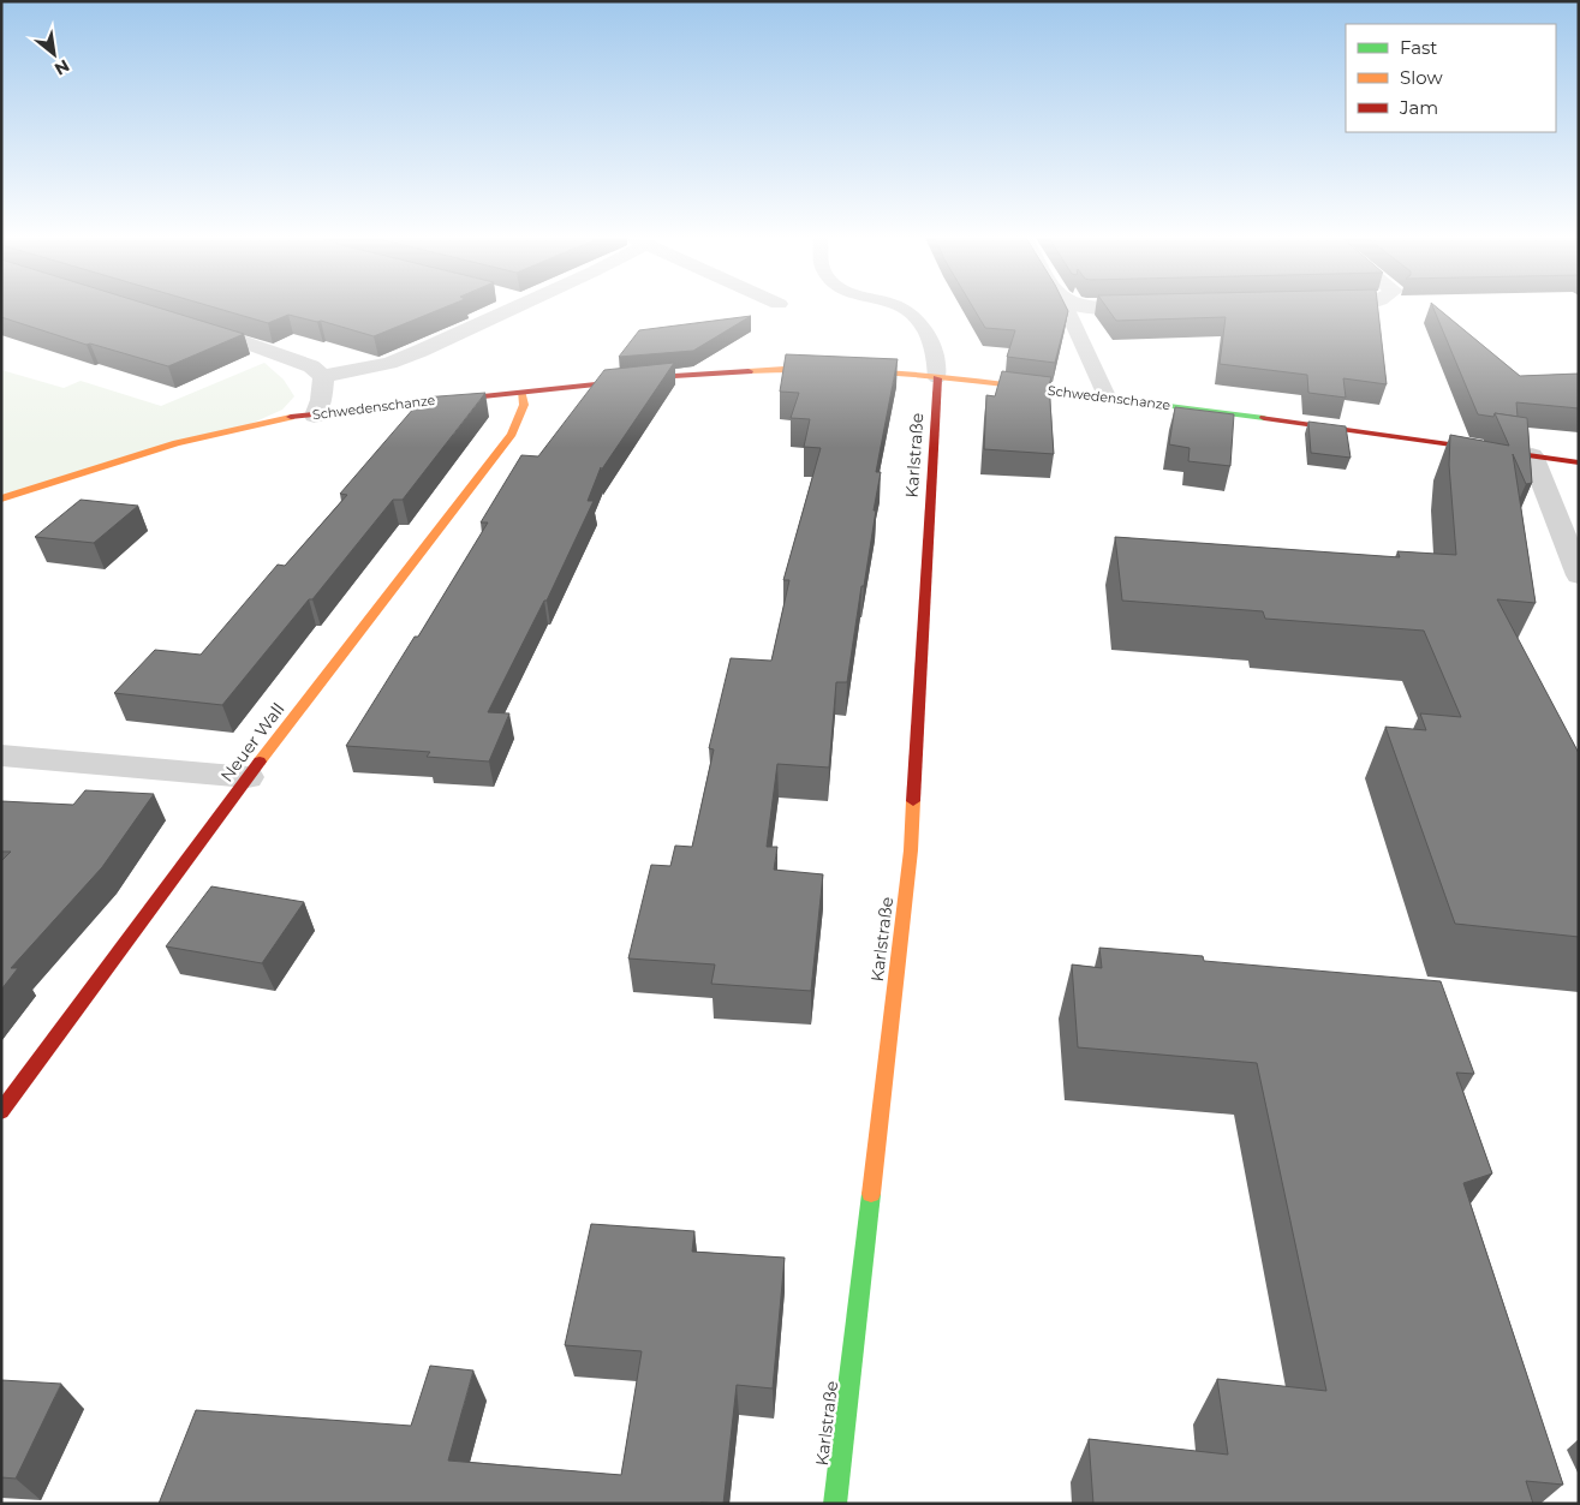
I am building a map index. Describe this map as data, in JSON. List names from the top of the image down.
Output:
{
  "streets": {
    "street": ["Schwedenschanze", "Karlstraße", "Neuer Wall"]
  },
  "crossings": [
    ["Schwedenschanze", "Karlstraße"],
    ["Schwedenschanze", "Neuer Wall"]
  ],
  "legend": ["Fast", "Slow", "Jam"],
  "north": "bottom right"
}
